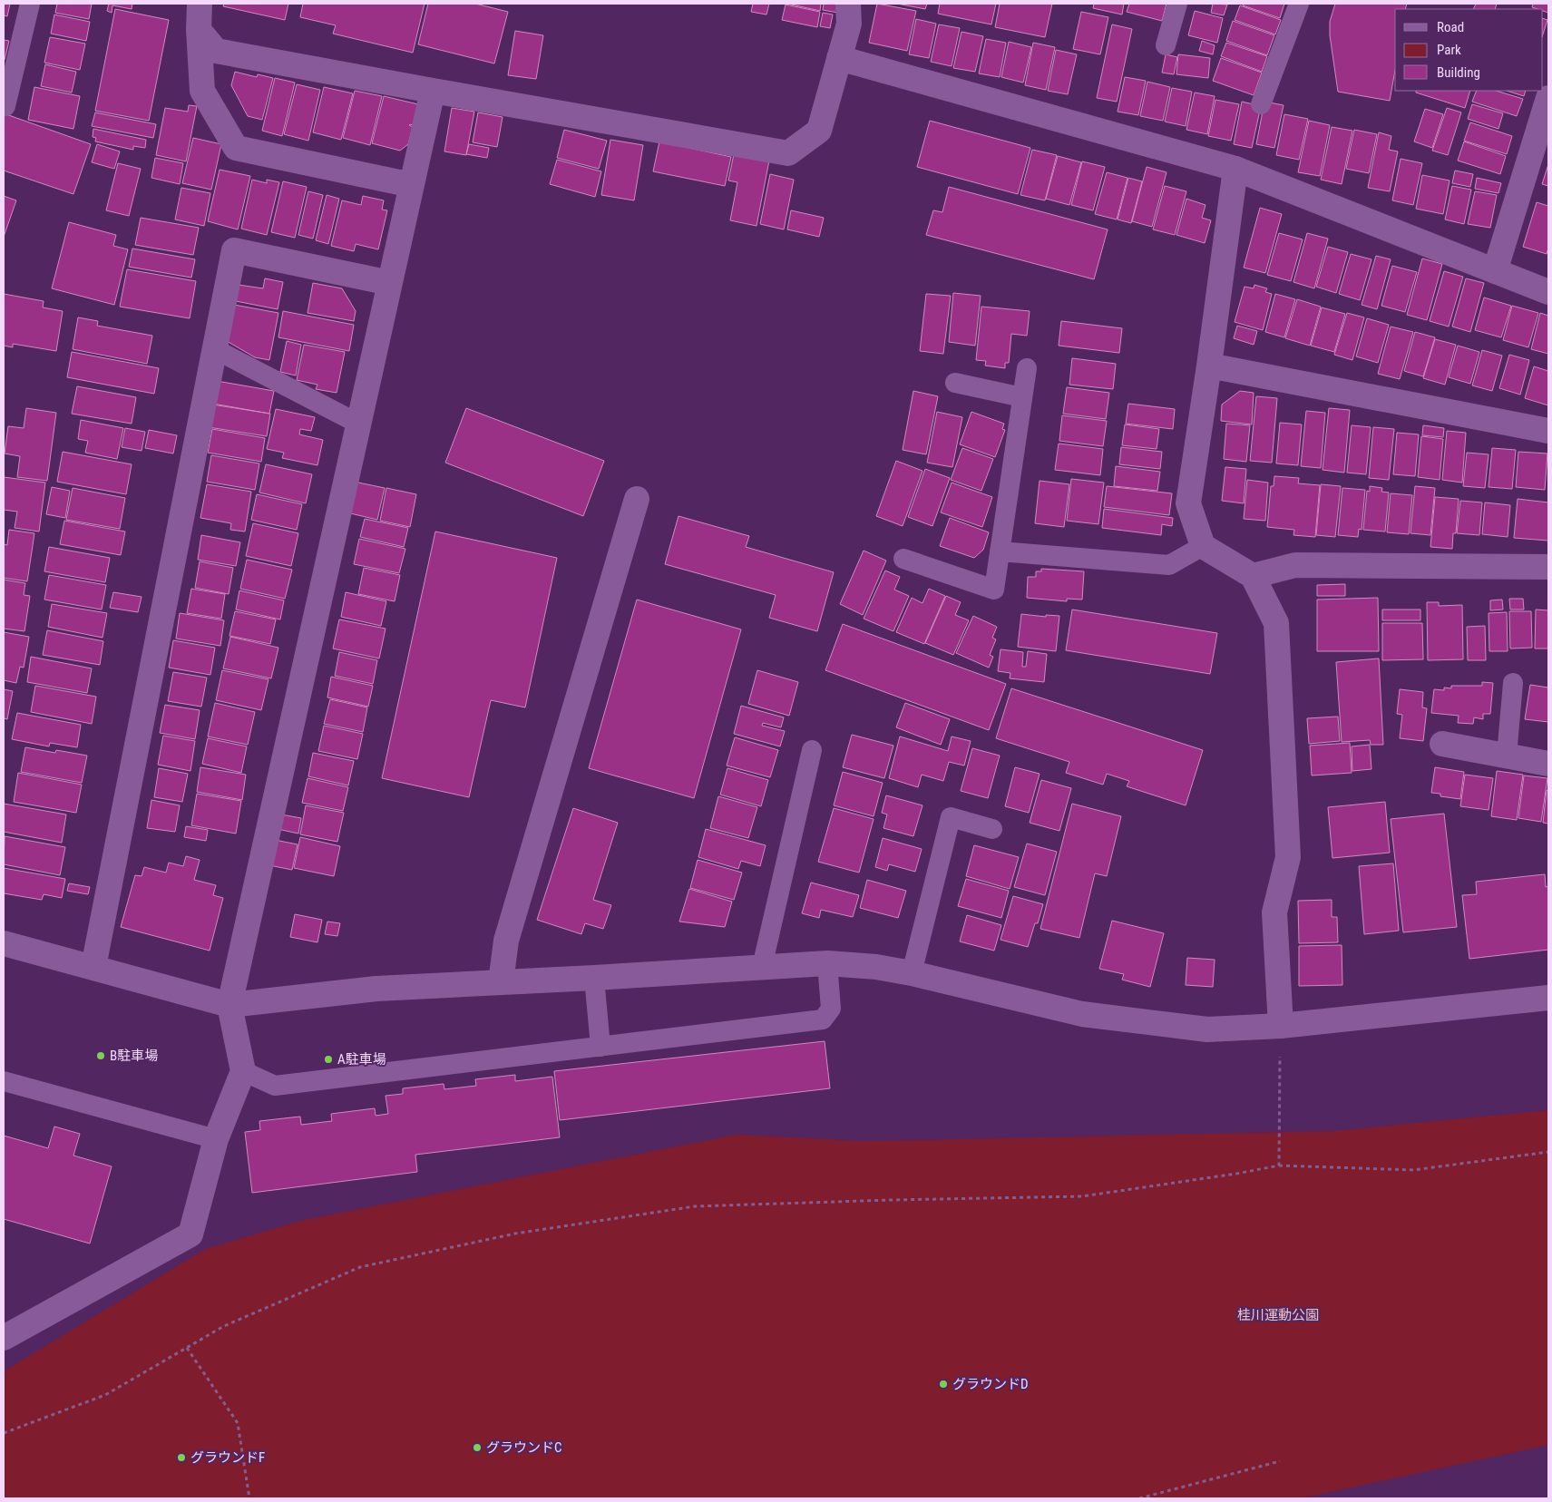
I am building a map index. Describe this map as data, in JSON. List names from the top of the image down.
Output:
{
  "parks": ["桂川運動公園"],
  "places": [
    "B駐車場",
    "A駐車場",
    "グラウンドD",
    "グラウンドC",
    "グラウンドF"
  ],
  "legend": ["Road", "Park", "Building"]
}
